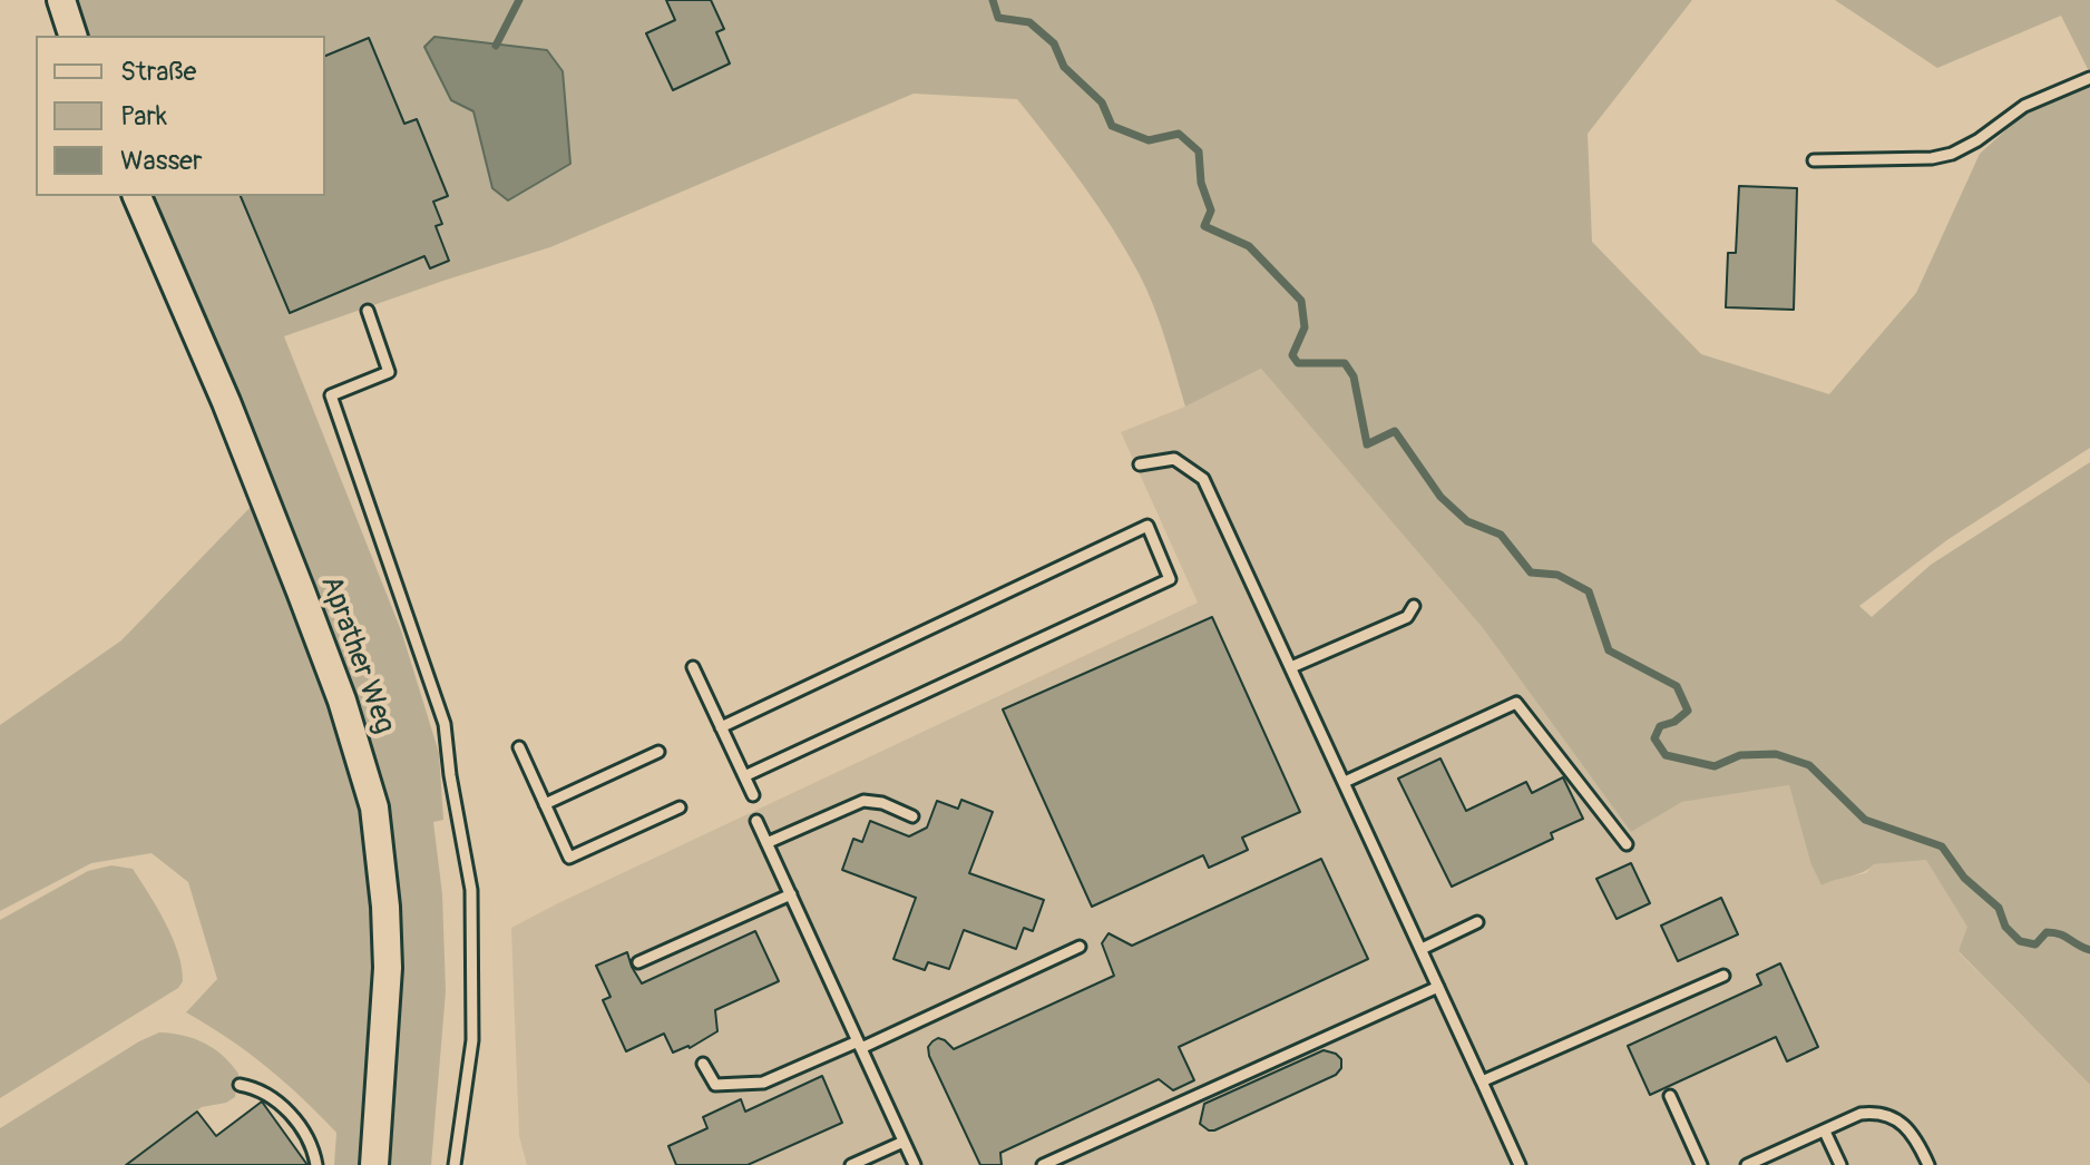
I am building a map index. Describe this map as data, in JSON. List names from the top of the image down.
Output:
{
  "streets": {
    "street": ["Aprather Weg"]
  },
  "legend": ["Straße", "Park", "Wasser"]
}
